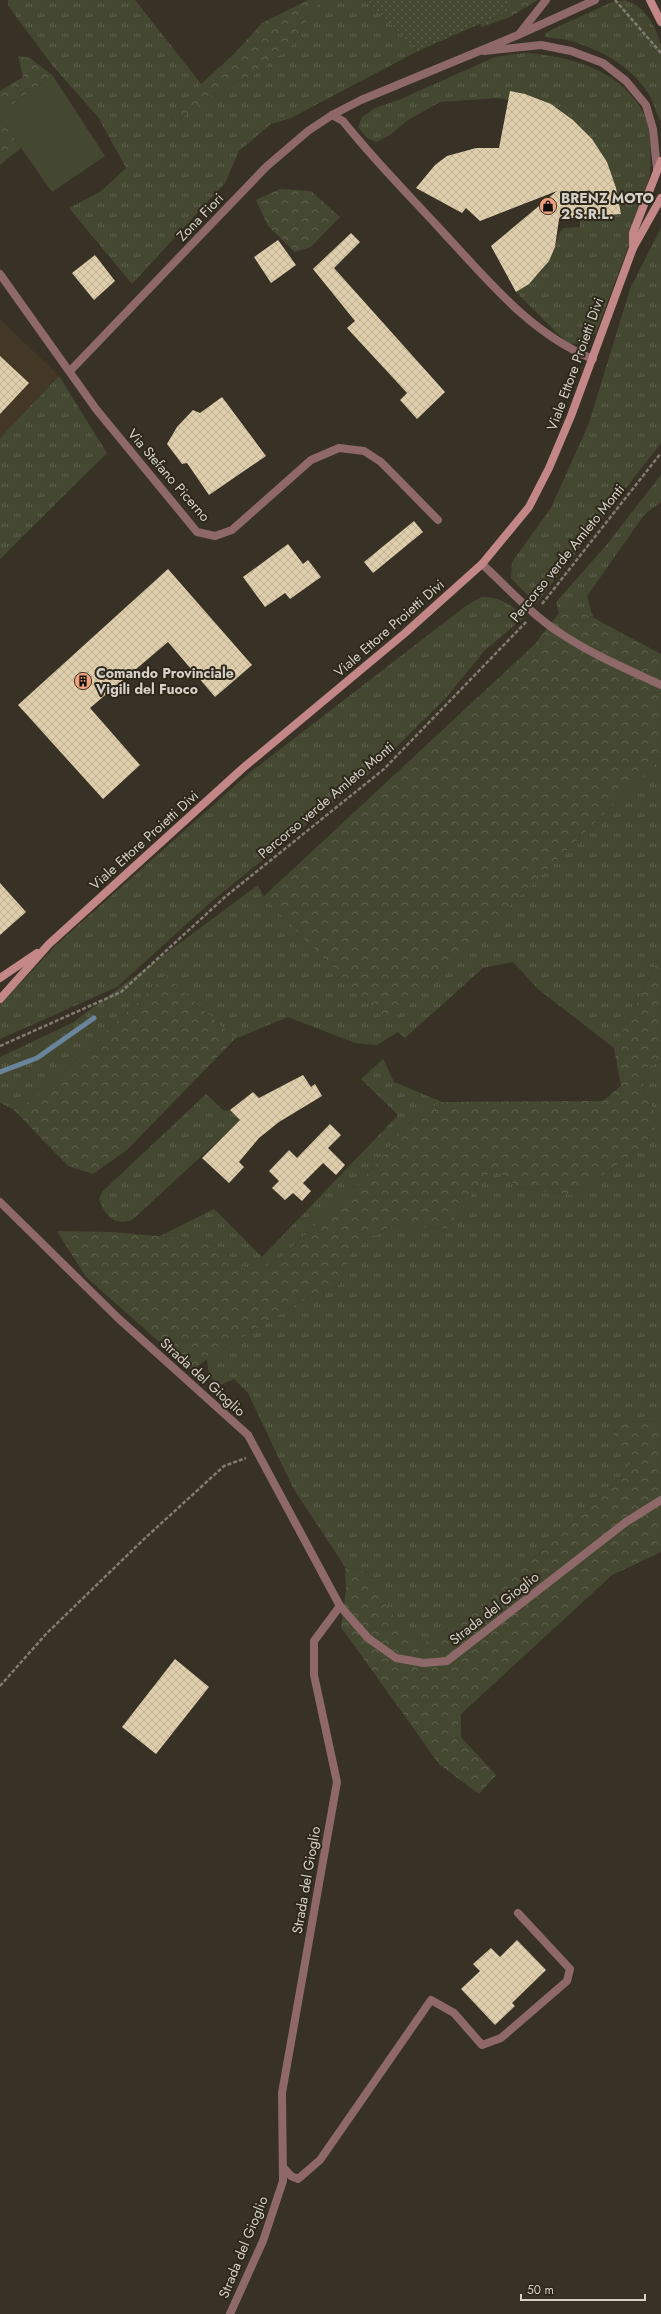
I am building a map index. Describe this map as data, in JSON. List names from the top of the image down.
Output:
{
  "streets": {
    "main road": ["Viale Ettore Proietti Divi"],
    "street": ["Zona Fiori", "Via Stefano Picerno", "Strada del Gioglio"],
    "path": ["Percorso verde Amleto Monti"]
  },
  "crossings": [
    ["Zona Fiori", "Viale Ettore Proietti Divi"],
    ["Zona Fiori", "Via Stefano Picerno"]
  ],
  "places": {
    "shop": ["BRENZ MOTO 2 S.R.L."],
    "building": ["Comando Provinciale Vigili del Fuoco"]
  },
  "scale_bar": "50 m"
}
